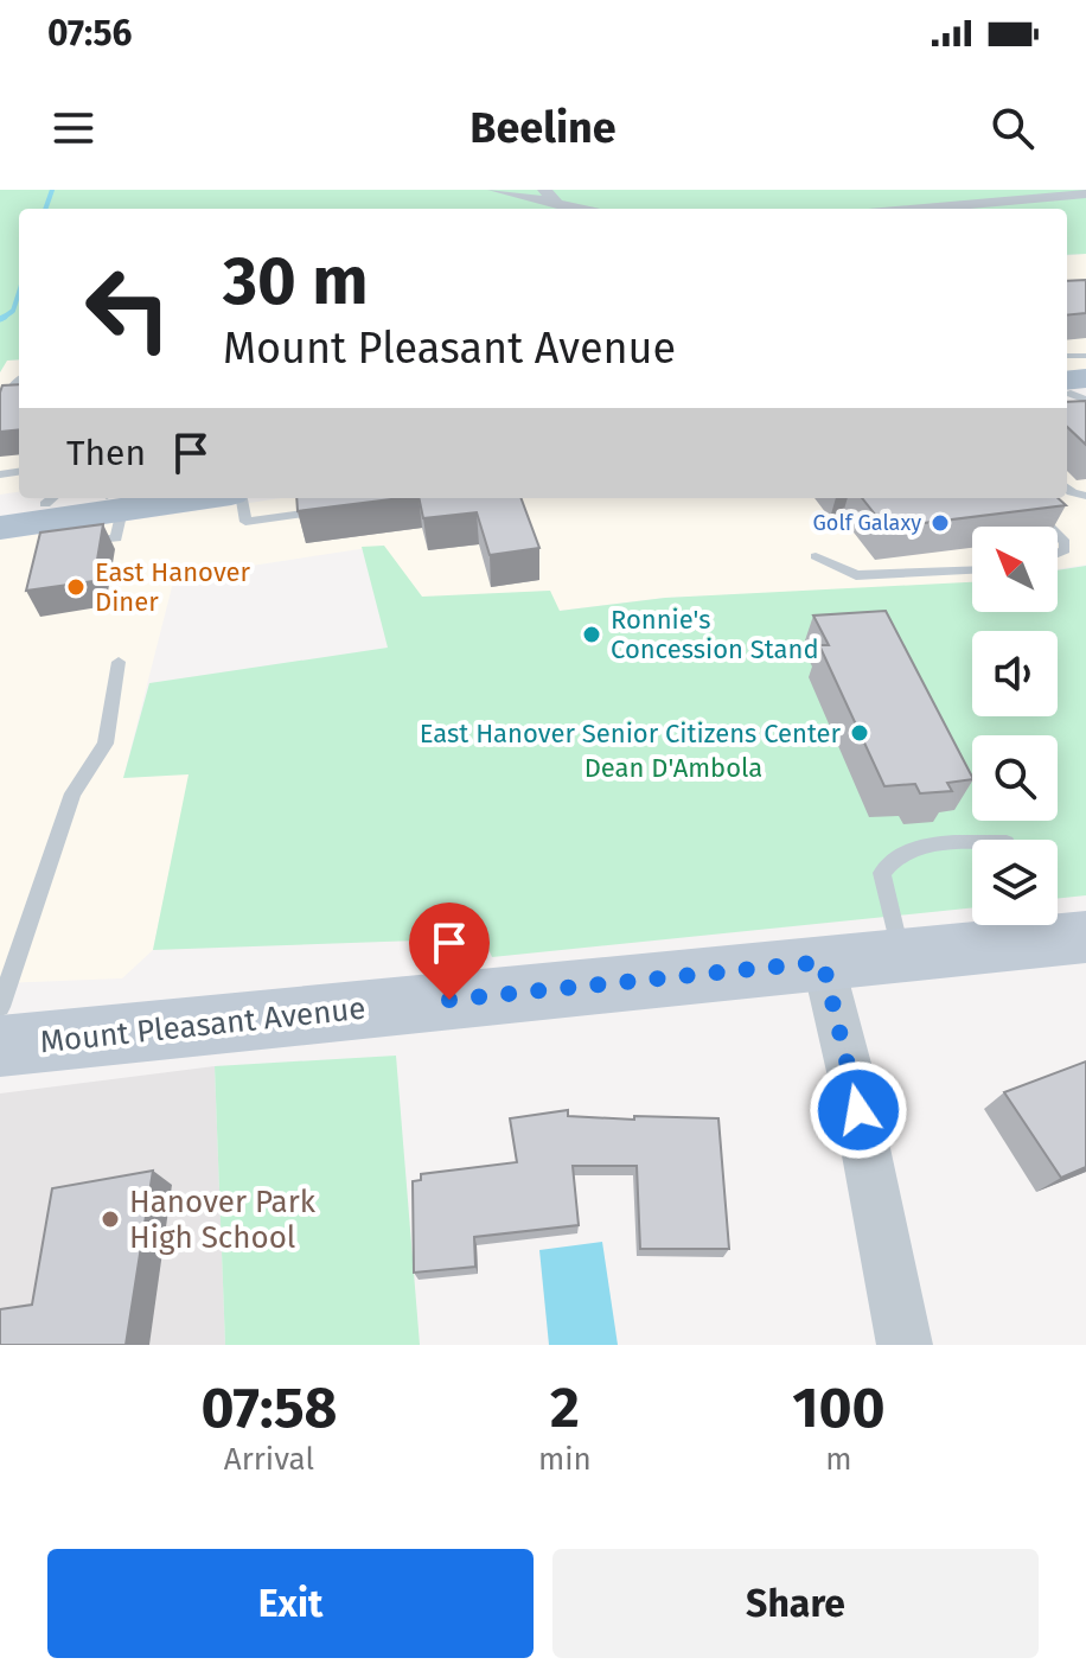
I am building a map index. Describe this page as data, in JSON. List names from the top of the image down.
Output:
{
  "streets": {
    "street": ["Mount Pleasant Avenue"]
  },
  "parks": ["Dean D'Ambola"],
  "places": [
    "Golf Galaxy",
    "East Hanover Diner",
    "Ronnie's Concession Stand",
    "East Hanover Senior Citizens Center",
    "Hanover Park High School"
  ],
  "north": "top left",
  "page": {
    "status": "07:56",
    "header": "Beeline",
    "turn": ["30 m", "Mount Pleasant Avenue"],
    "then": "Then",
    "eta": [
      "07:58",
      "Arrival",
      "2",
      "min",
      "100",
      "m"
    ],
    "buttons": ["Exit", "Share"]
  }
}
